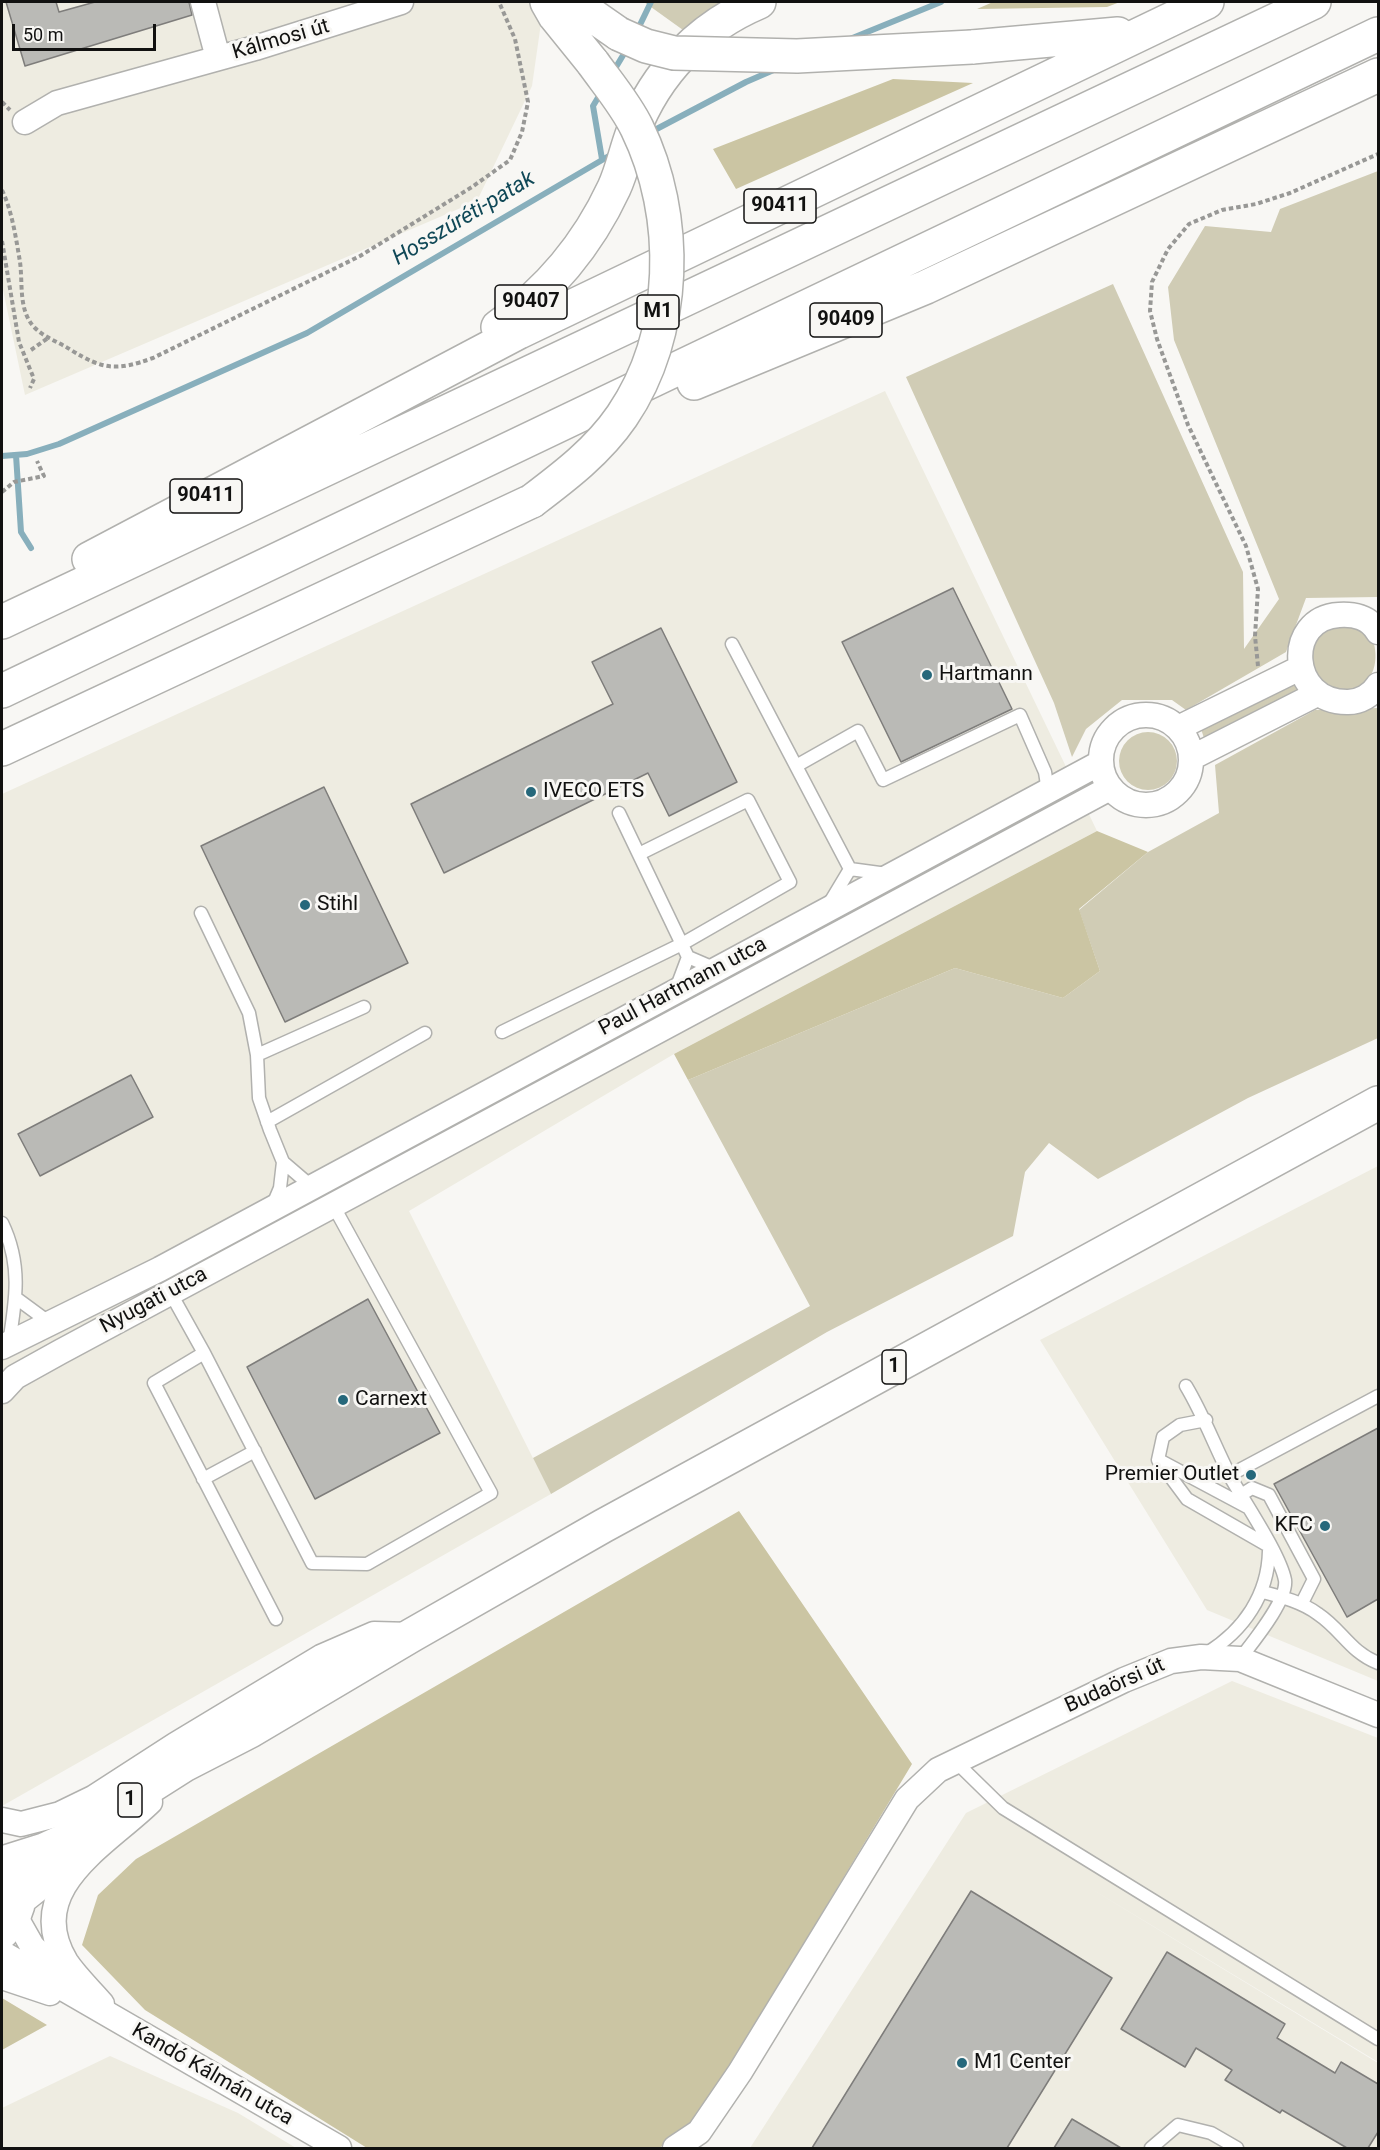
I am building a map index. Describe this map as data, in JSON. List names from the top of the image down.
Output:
{
  "streets": {
    "main road": [
      "90411",
      "90407",
      "M1",
      "90409",
      "1"
    ],
    "street": [
      "Kálmosi út",
      "Paul Hartmann utca",
      "Nyugati utca",
      "Budaörsi út",
      "Kandó Kálmán utca"
    ]
  },
  "crossings": [
    ["90411", "90407"],
    ["Paul Hartmann utca", "Nyugati utca"]
  ],
  "water": ["Hosszúréti-patak"],
  "places": [
    "Hartmann",
    "IVECO ETS",
    "Stihl",
    "Carnext",
    "Premier Outlet",
    "KFC",
    "M1 Center"
  ],
  "scale_bar": "50 m"
}
